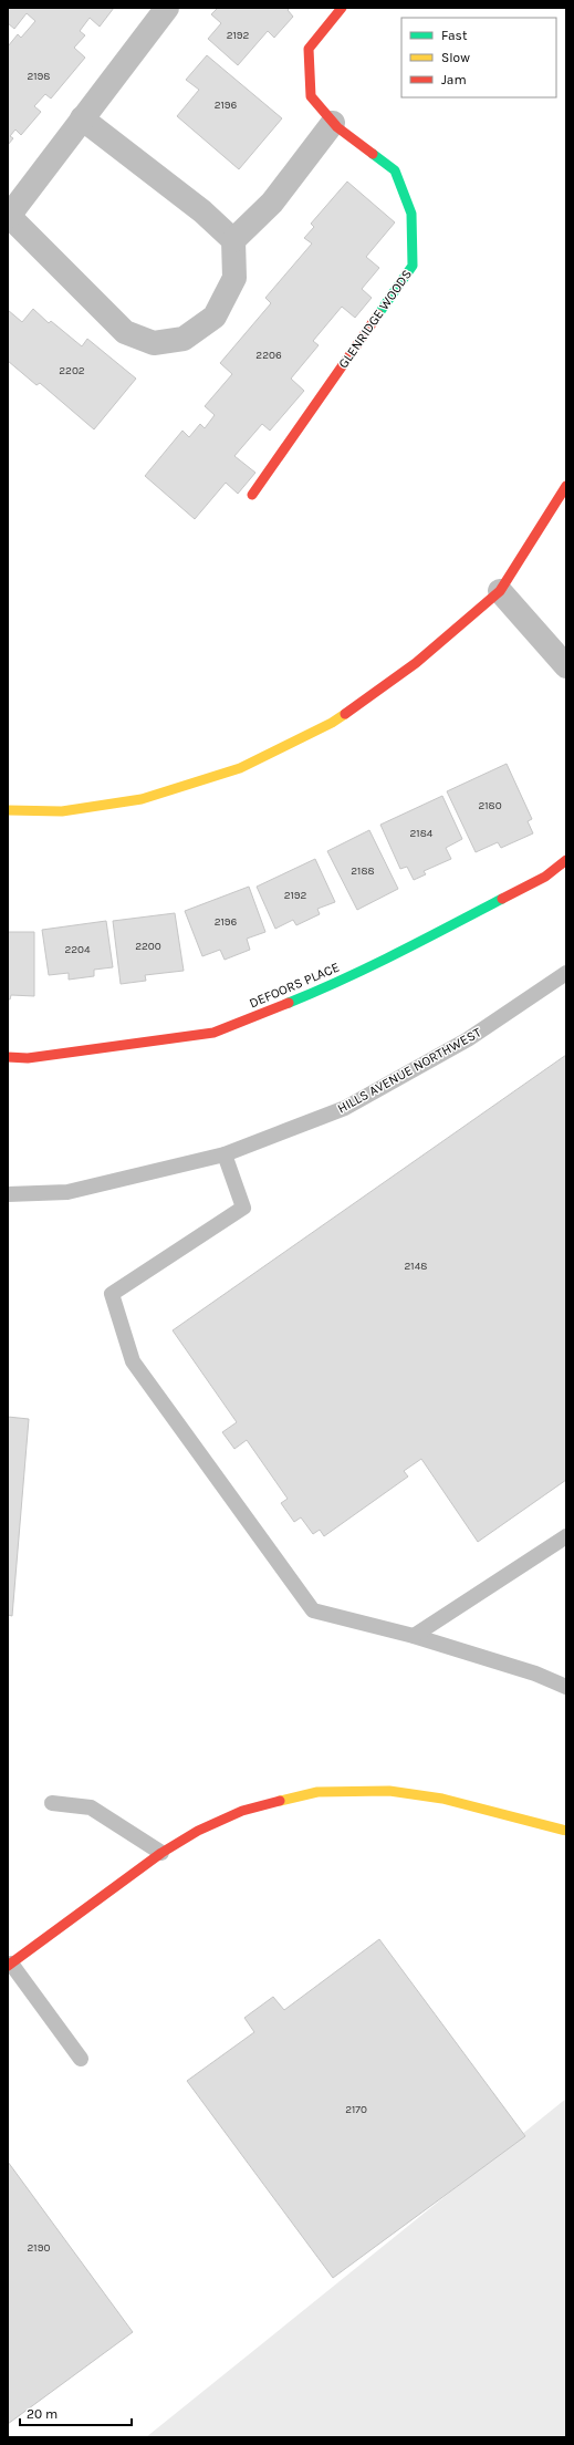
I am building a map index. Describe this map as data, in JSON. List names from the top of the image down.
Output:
{
  "streets": {
    "street": ["GLENRIDGE WOODS", "DEFOORS PLACE"],
    "lane": ["HILLS AVENUE NORTHWEST"]
  },
  "house_numbers": [
    "2192",
    "2198",
    "2196",
    "2206",
    "2202",
    "2180",
    "2184",
    "2188",
    "2192",
    "2196",
    "2200",
    "2204",
    "2148",
    "2170",
    "2190"
  ],
  "legend": ["Fast", "Slow", "Jam"],
  "scale_bar": "20 m"
}
